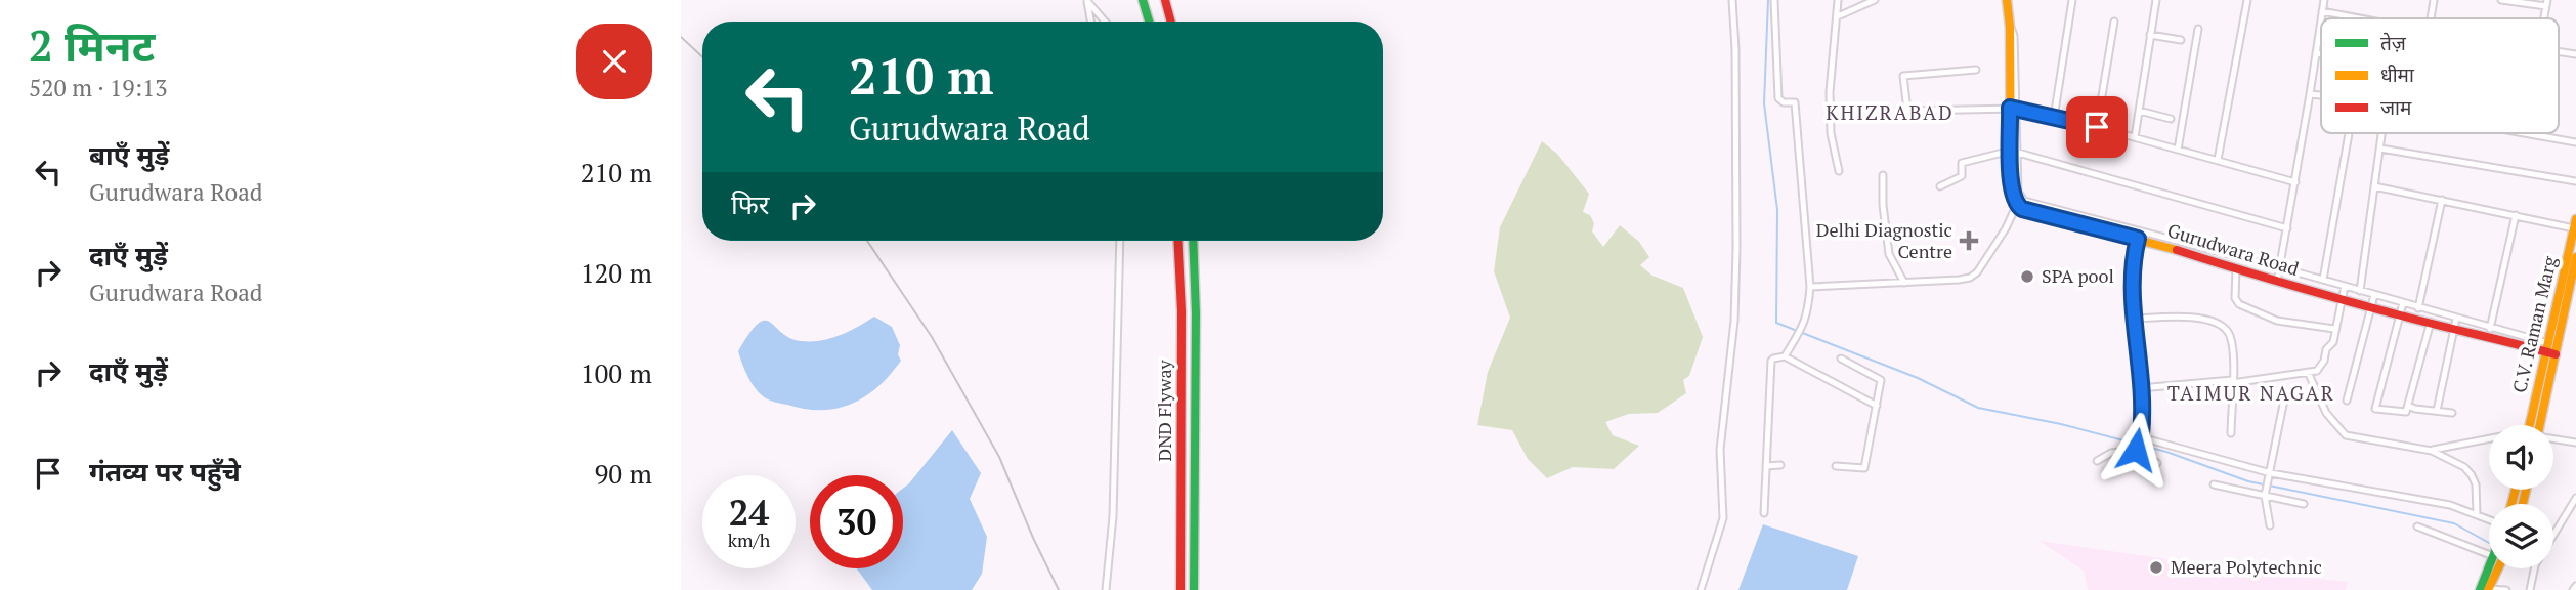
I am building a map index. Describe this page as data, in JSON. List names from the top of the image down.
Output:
{
  "streets": {
    "main road": ["Gurudwara Road", "C.V. Raman Marg", "DND Flyway"]
  },
  "crossings": [
    ["Gurudwara Road", "C.V. Raman Marg"]
  ],
  "districts": ["KHIZRABAD", "TAIMUR NAGAR"],
  "places": {
    "health": ["Delhi Diagnostic Centre"],
    "other": ["SPA pool", "Meera Polytechnic"]
  },
  "legend": ["तेज़", "धीमा", "जाम"],
  "page": {
    "heading": ["2 मिनट", "520 m · 19:13"],
    "turn": ["210 m", "Gurudwara Road"],
    "list": [
      {
        "name": "बाएँ मुड़ें",
        "note": "Gurudwara Road",
        "value": "210 m"
      },
      {
        "name": "दाएँ मुड़ें",
        "note": "Gurudwara Road",
        "value": "120 m"
      },
      {
        "name": "दाएँ मुड़ें",
        "value": "100 m"
      },
      {
        "name": "गंतव्य पर पहुँचे",
        "value": "90 m"
      }
    ],
    "then": "फिर",
    "speed": "24 km/h",
    "limit": "30"
  }
}
